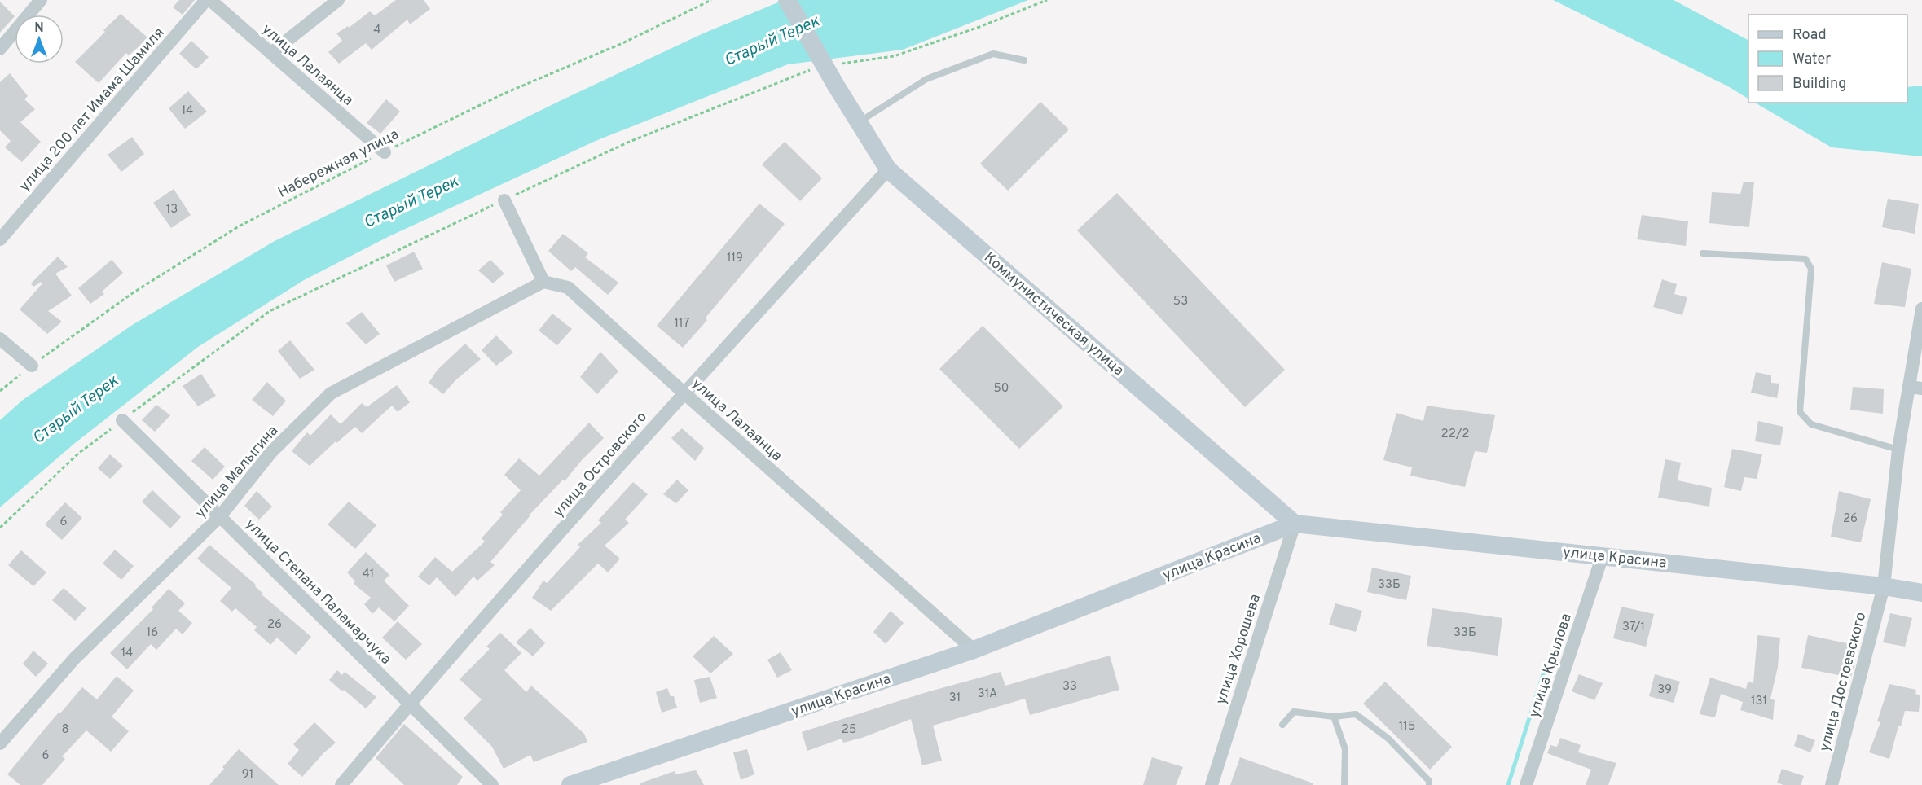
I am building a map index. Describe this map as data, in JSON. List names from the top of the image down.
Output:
{
  "streets": {
    "street": [
      "улица Лалаянца",
      "улица 200 лет Имама Шамиля",
      "Коммунистическая улица",
      "улица Островского",
      "улица Малыгина",
      "улица Красина",
      "улица Степана Паламарчука",
      "улица Хорошева",
      "улица Крылова",
      "улица Достоевского"
    ],
    "path": ["Набережная улица"]
  },
  "crossings": [
    ["улица Лалаянца", "Набережная улица"],
    ["улица Лалаянца", "улица Островского"],
    ["улица Лалаянца", "улица Малыгина"],
    ["улица Лалаянца", "улица Красина"],
    ["Коммунистическая улица", "улица Островского"],
    ["Коммунистическая улица", "улица Красина"],
    ["Коммунистическая улица", "улица Хорошева"],
    ["улица Островского", "улица Степана Паламарчука"],
    ["улица Малыгина", "улица Степана Паламарчука"],
    ["улица Красина", "улица Хорошева"],
    ["улица Красина", "улица Крылова"],
    ["улица Красина", "улица Достоевского"]
  ],
  "water": ["Старый Терек"],
  "house_numbers": [
    "4",
    "14",
    "13",
    "119",
    "53",
    "117",
    "50",
    "22/2",
    "26",
    "6",
    "41",
    "33Б",
    "26",
    "37/1",
    "16",
    "33Б",
    "14",
    "33",
    "39",
    "31А",
    "31",
    "131",
    "115",
    "8",
    "25",
    "6",
    "91"
  ],
  "legend": ["Road", "Water", "Building"],
  "north": "top"
}
